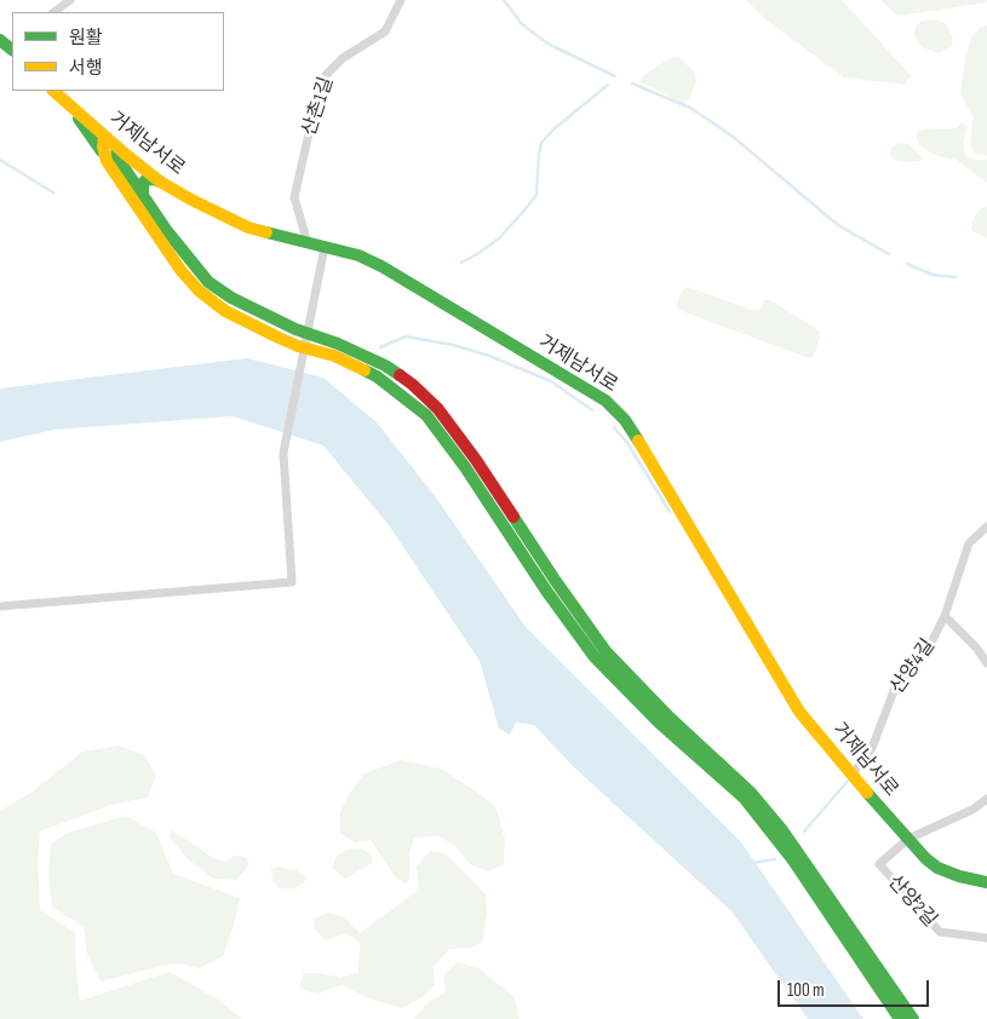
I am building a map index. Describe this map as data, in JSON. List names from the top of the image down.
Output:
{
  "streets": {
    "street": [
      "산촌1길",
      "거제남서로",
      "산양4길",
      "산양2길"
    ]
  },
  "crossings": [
    ["산촌1길", "거제남서로"],
    ["거제남서로", "산양4길"],
    ["거제남서로", "산양2길"]
  ],
  "legend": ["원활", "서행"],
  "scale_bar": "100 m"
}
